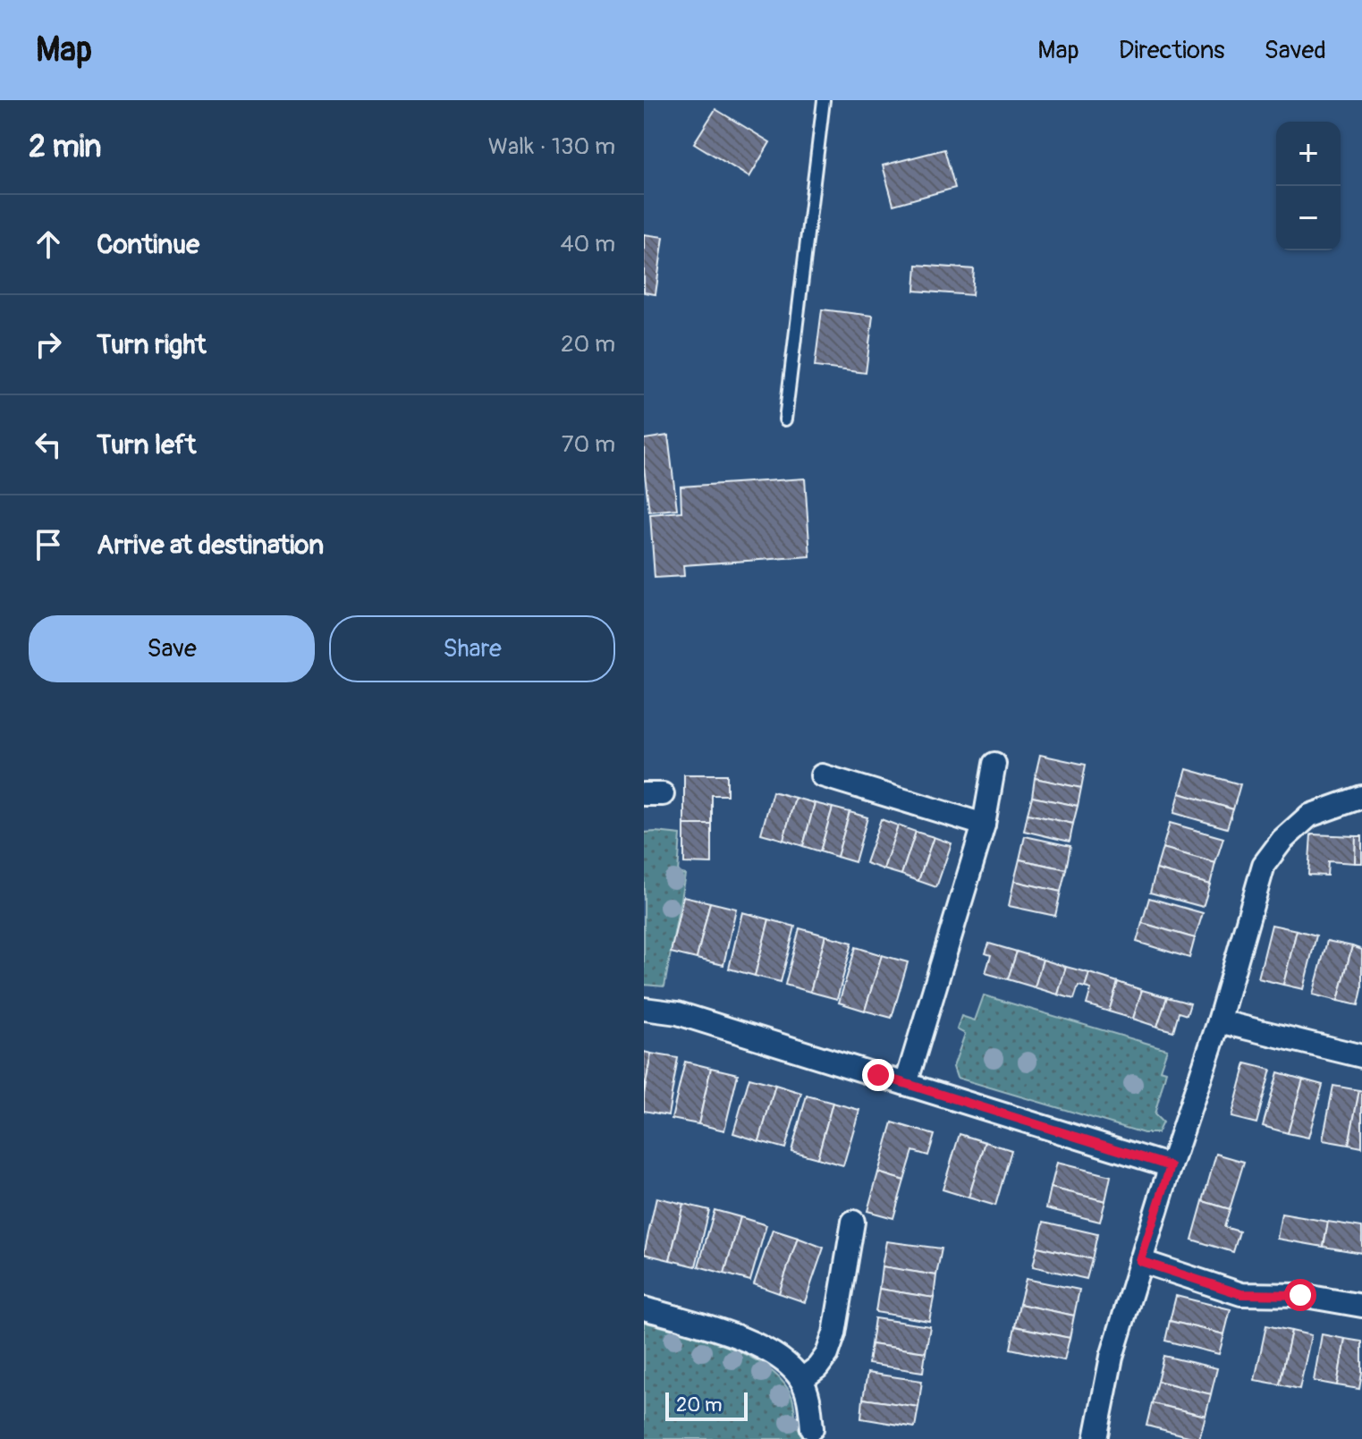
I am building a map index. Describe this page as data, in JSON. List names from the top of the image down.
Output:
{
  "scale_bar": "20 m",
  "page": {
    "header": "Map",
    "nav": ["Map", "Directions", "Saved"],
    "heading": ["2 min", "Walk · 130 m"],
    "map_buttons": ["+", "−"],
    "list": [
      ["Continue", "40 m"],
      ["Turn right", "20 m"],
      ["Turn left", "70 m"],
      "Arrive at destination"
    ],
    "buttons": ["Save", "Share"],
    "scale": "20 m"
  }
}
